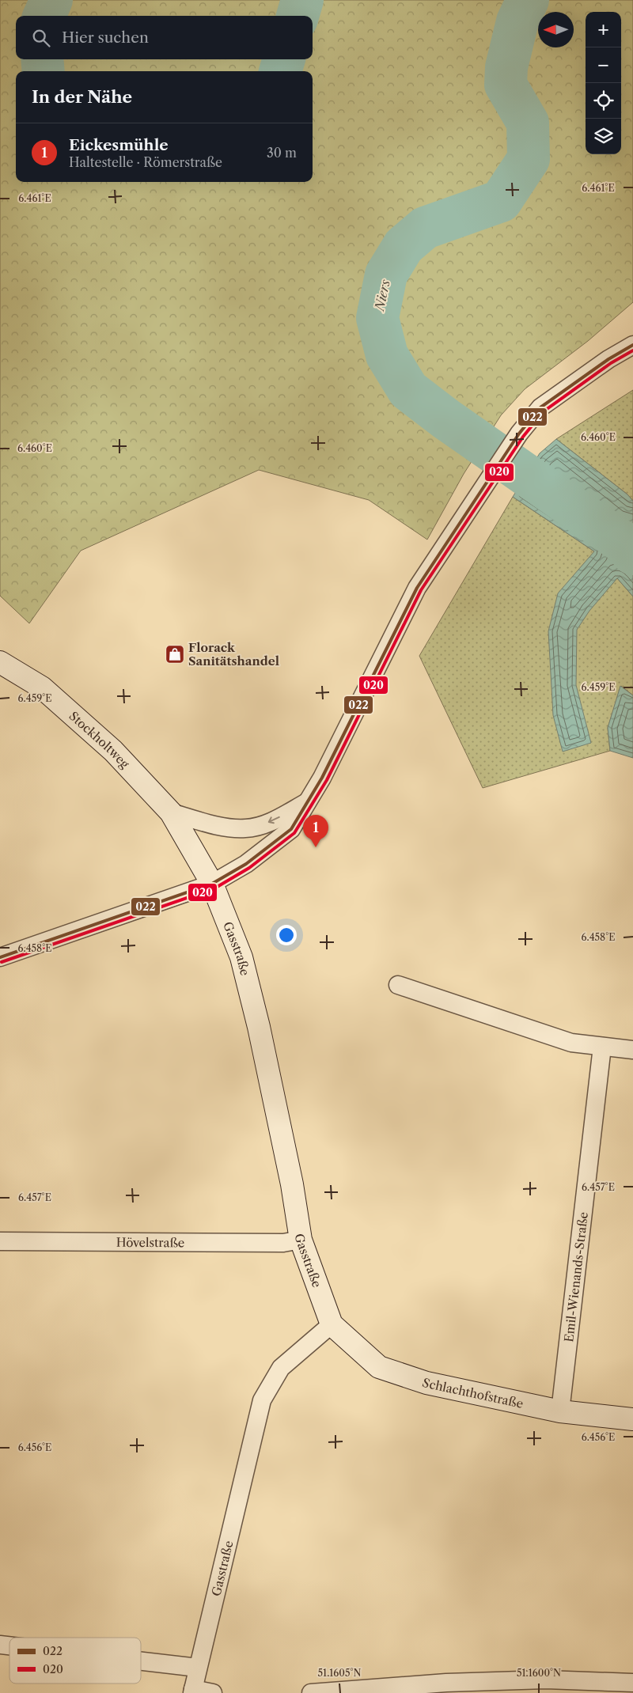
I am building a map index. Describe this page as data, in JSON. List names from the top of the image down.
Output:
{
  "streets": {
    "main road": ["Stockholtweg", "Gasstraße", "Schlachthofstraße"],
    "street": ["Hövelstraße", "Emil-Wienands-Straße"]
  },
  "crossings": [
    ["Stockholtweg", "Gasstraße"],
    ["Gasstraße", "Hövelstraße"],
    ["Gasstraße", "Schlachthofstraße"],
    ["Emil-Wienands-Straße", "Schlachthofstraße"]
  ],
  "water": ["Niers"],
  "places": {
    "shop": ["Florack Sanitätshandel"]
  },
  "lines": ["transit line 022", "transit line 020"],
  "legend": ["022", "020"],
  "north": "left",
  "page": {
    "map_buttons": ["+", "−"],
    "search": "Hier suchen",
    "heading": "In der Nähe",
    "list": [
      {
        "mark": "1",
        "name": "Eickesmühle",
        "note": "Haltestelle · Römerstraße",
        "value": "30 m"
      }
    ],
    "pins": "1"
  },
  "coordinates": [
    "6.461°E",
    "6.460°E",
    "6.459°E",
    "6.458°E",
    "6.457°E",
    "6.456°E",
    "51.1605°N",
    "51.1600°N"
  ]
}
